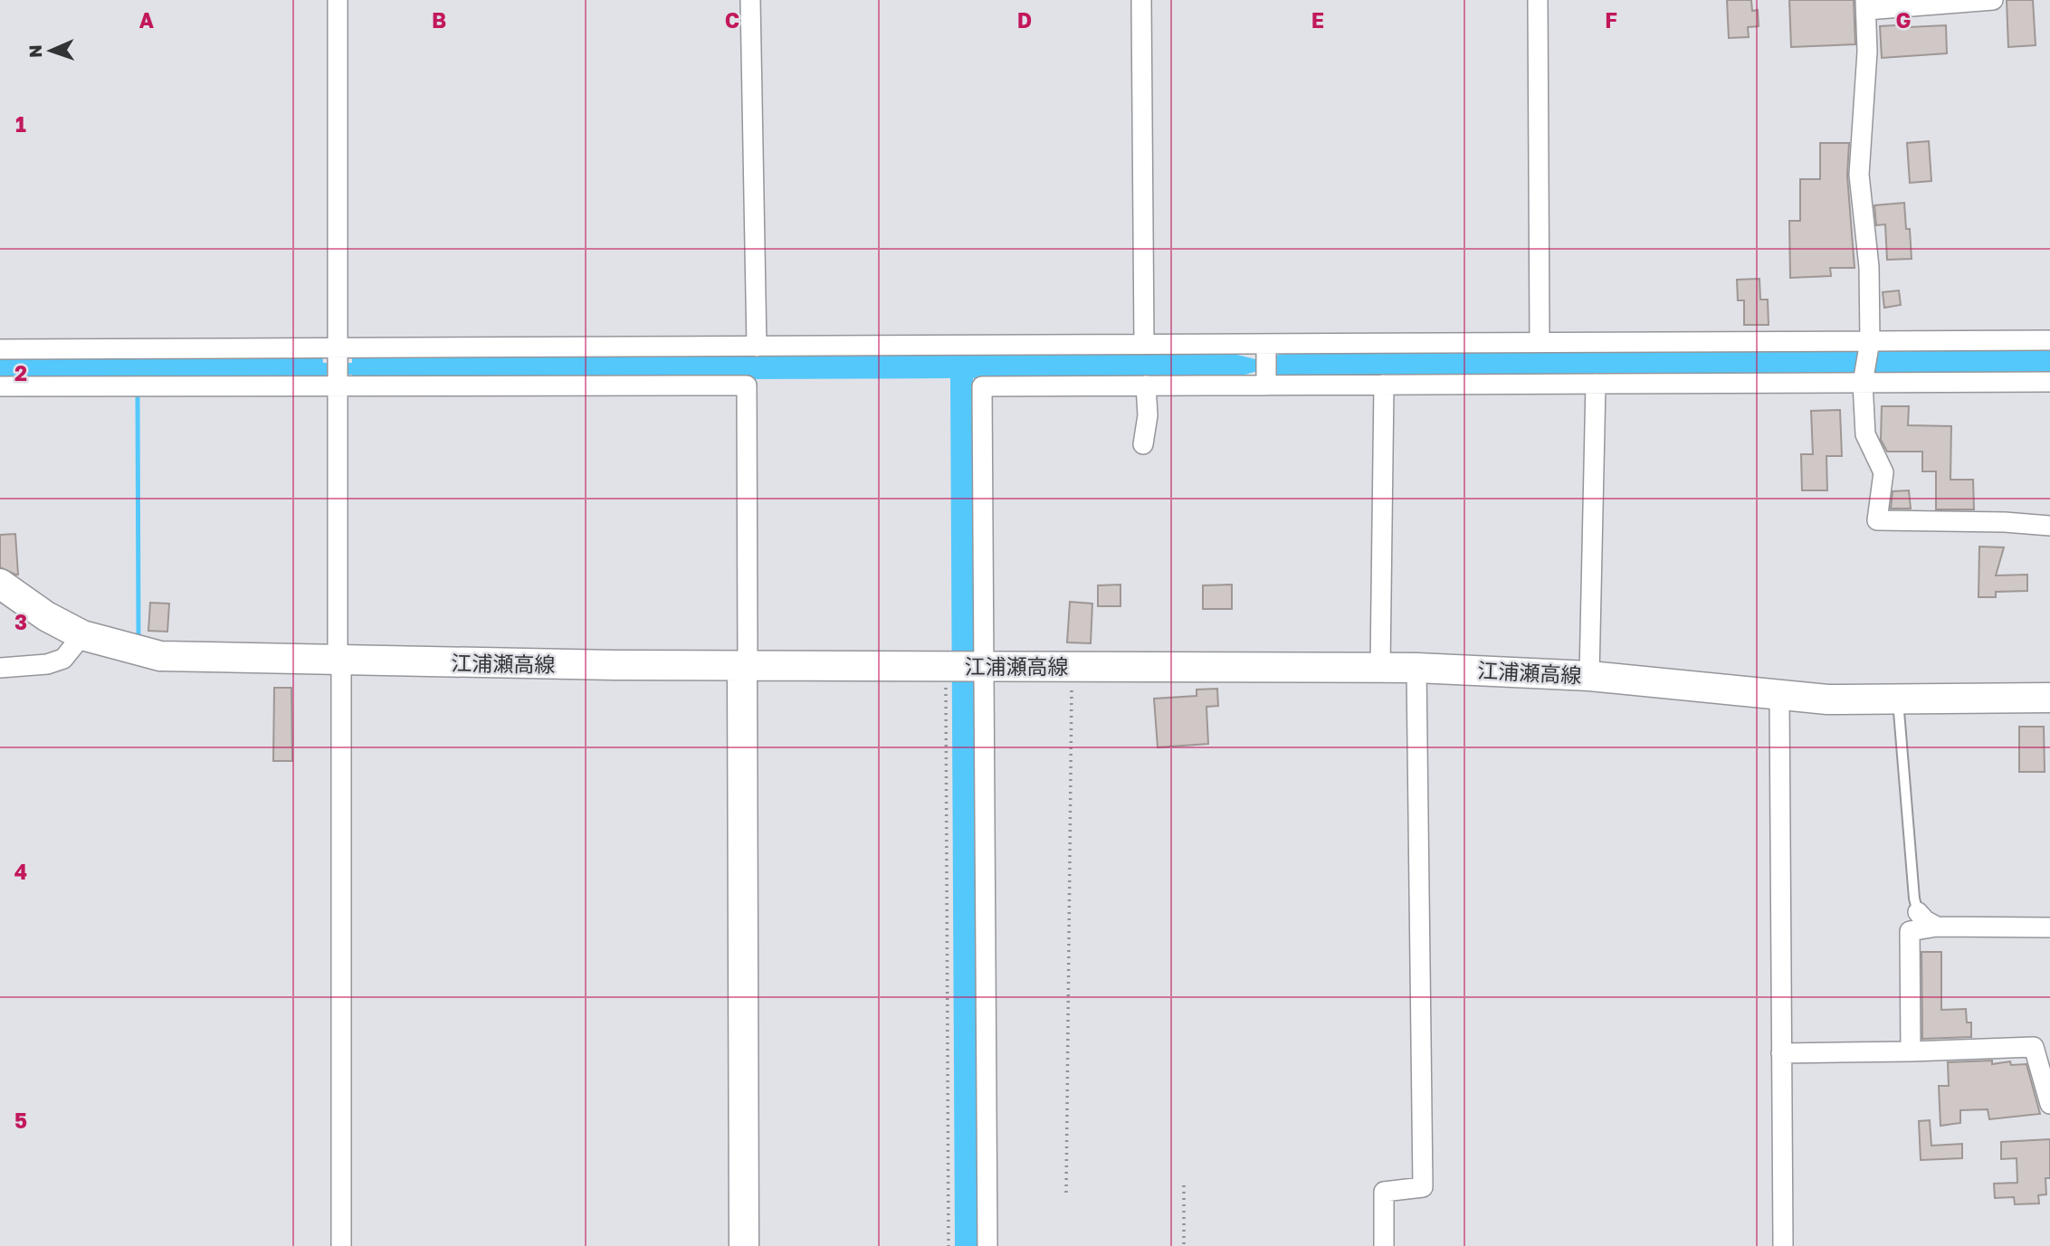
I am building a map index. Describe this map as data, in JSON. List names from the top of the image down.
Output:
{
  "streets": {
    "main road": ["江浦瀬高線"]
  },
  "north": "left",
  "grid": {
    "columns": [
      "A",
      "B",
      "C",
      "D",
      "E",
      "F",
      "G"
    ],
    "rows": [
      "1",
      "2",
      "3",
      "4",
      "5"
    ]
  }
}
